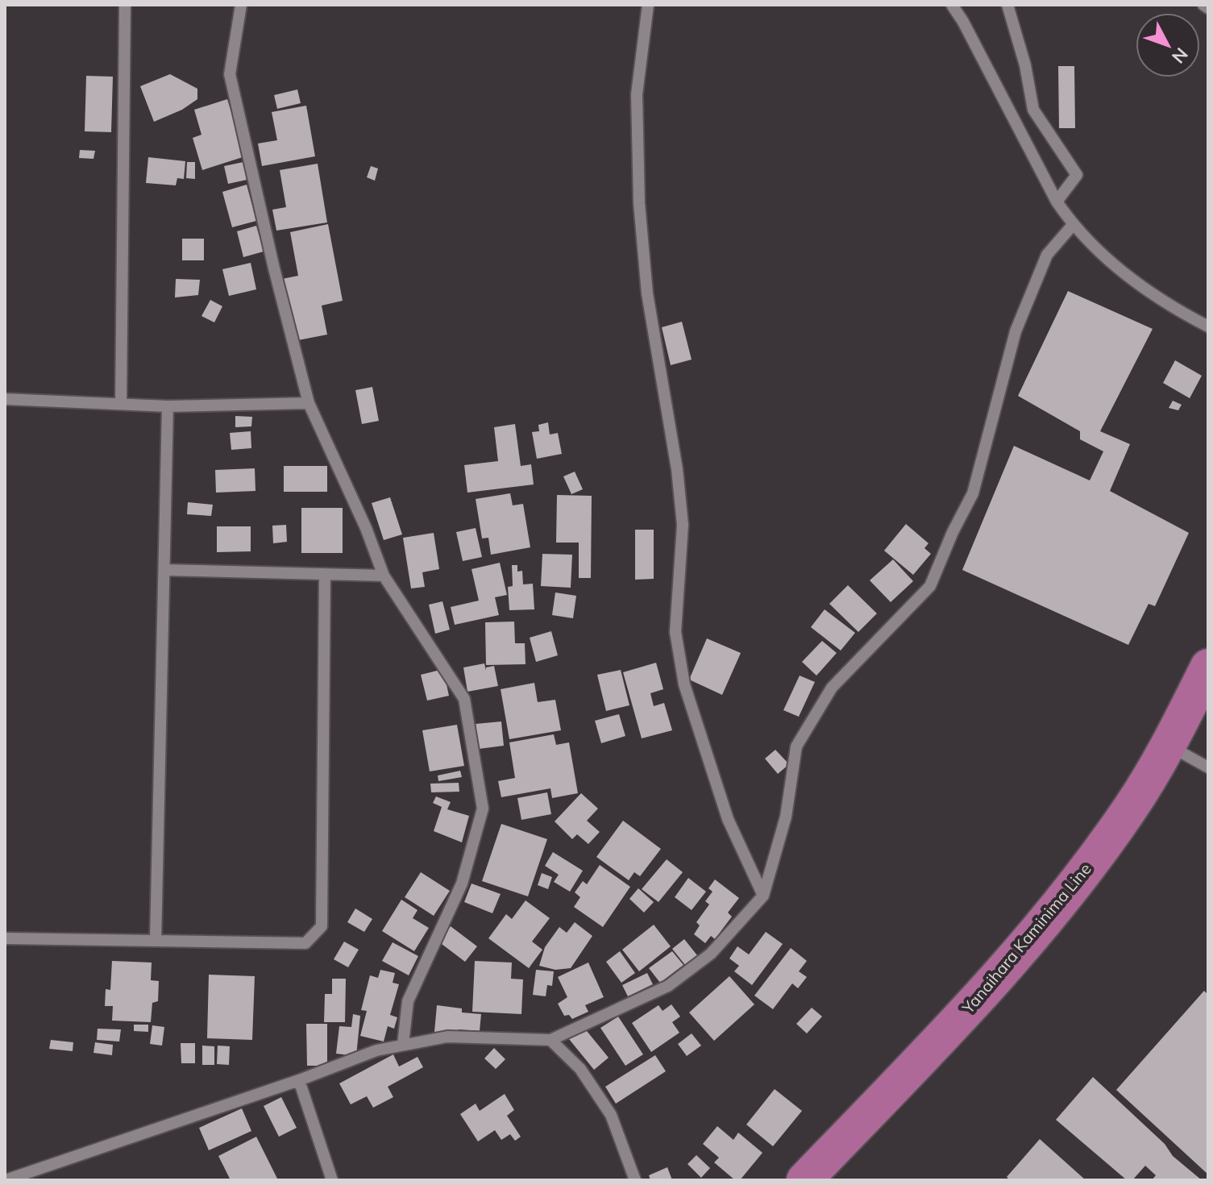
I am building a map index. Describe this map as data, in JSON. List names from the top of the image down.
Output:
{
  "streets": {
    "main road": ["Yanaihara Kaminima Line"]
  },
  "north": "bottom right"
}
